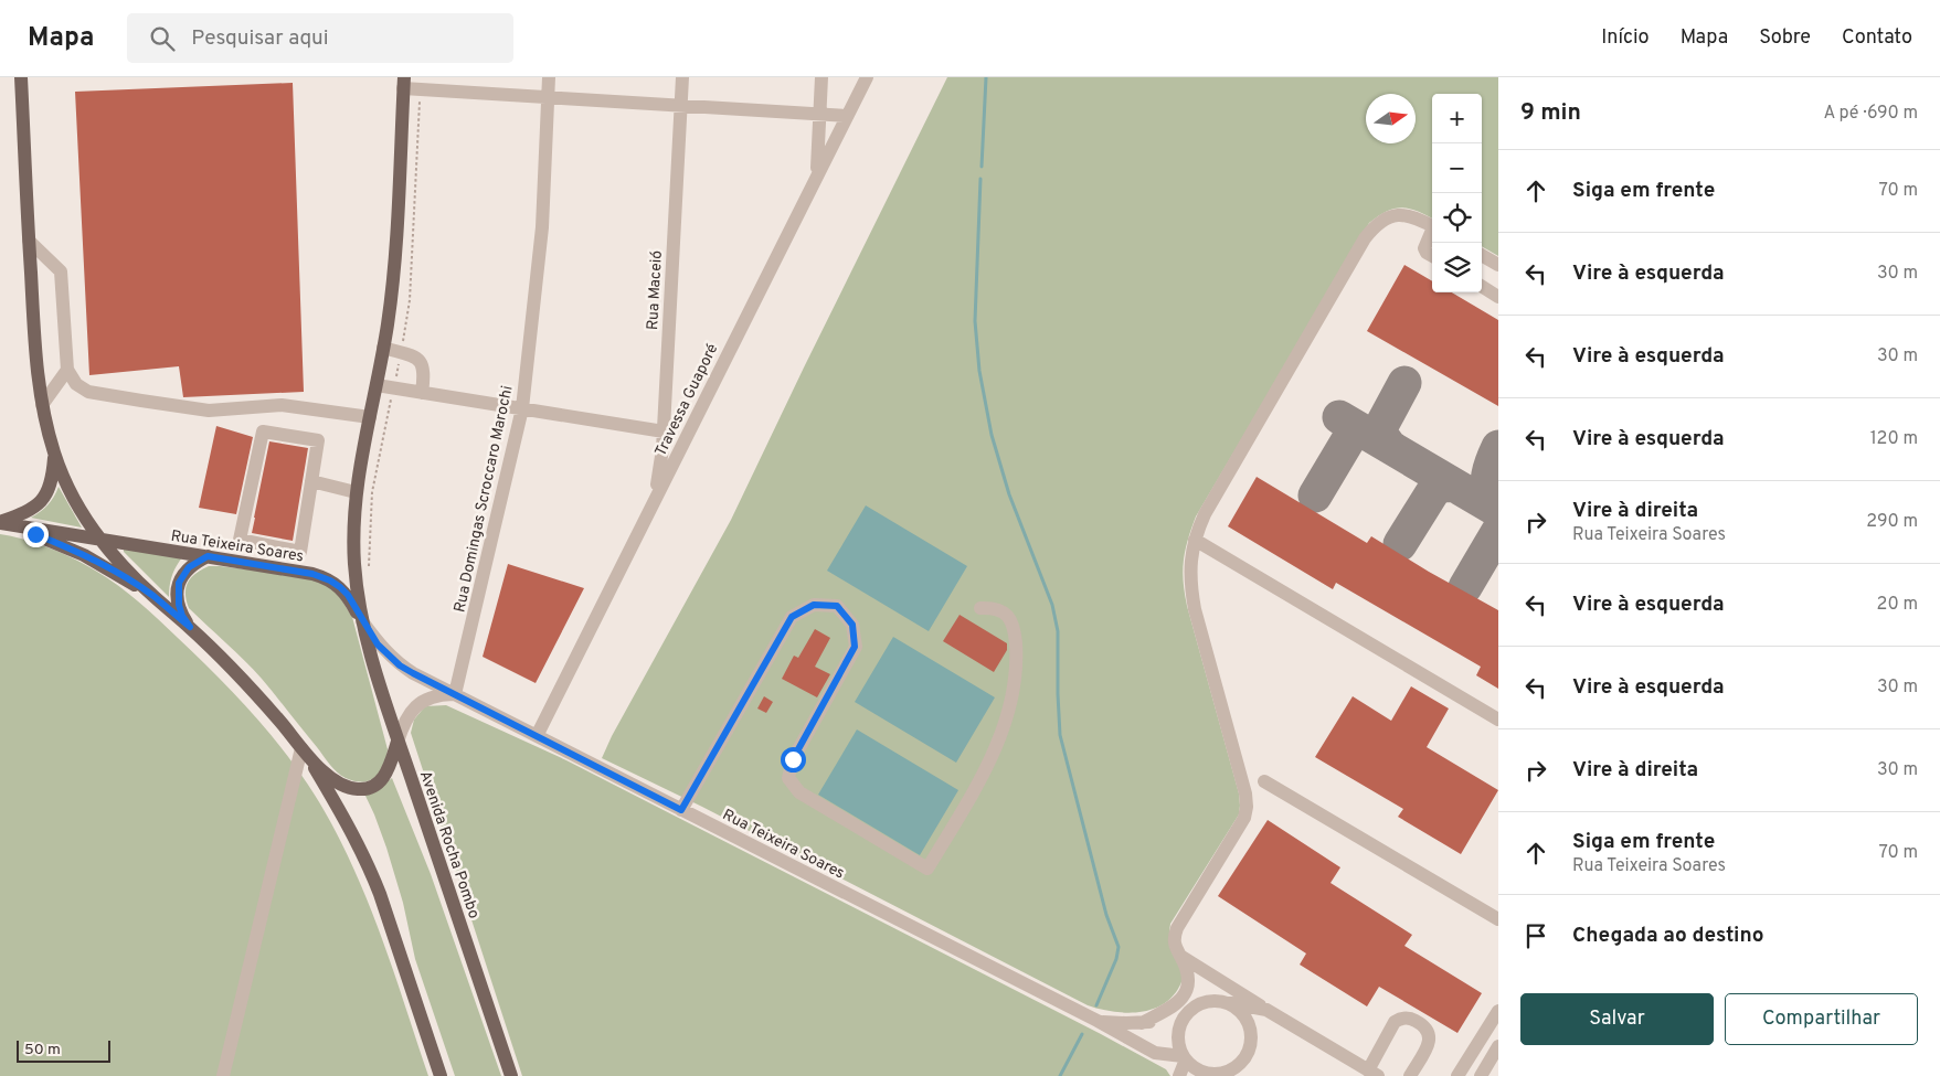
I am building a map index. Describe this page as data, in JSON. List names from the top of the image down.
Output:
{
  "streets": {
    "main road": ["Rua Teixeira Soares", "Avenida Rocha Pombo"],
    "street": ["Rua Maceió", "Travessa Guaporé", "Rua Domingas Scroccaro Marochi"]
  },
  "crossings": [
    ["Rua Maceió", "Travessa Guaporé"],
    ["Travessa Guaporé", "Rua Teixeira Soares"],
    ["Rua Domingas Scroccaro Marochi", "Rua Teixeira Soares"],
    ["Rua Teixeira Soares", "Avenida Rocha Pombo"]
  ],
  "scale_bar": "50 m",
  "north": "right",
  "page": {
    "header": "Mapa",
    "search": "Pesquisar aqui",
    "nav": [
      "Início",
      "Mapa",
      "Sobre",
      "Contato"
    ],
    "heading": ["9 min", "A pé · 690 m"],
    "map_buttons": ["+", "−"],
    "list": [
      ["Siga em frente", "70 m"],
      ["Vire à esquerda", "30 m"],
      ["Vire à esquerda", "30 m"],
      ["Vire à esquerda", "120 m"],
      ["Vire à direita", "Rua Teixeira Soares", "290 m"],
      ["Vire à esquerda", "20 m"],
      ["Vire à esquerda", "30 m"],
      ["Vire à direita", "30 m"],
      ["Siga em frente", "Rua Teixeira Soares", "70 m"],
      "Chegada ao destino"
    ],
    "buttons": ["Salvar", "Compartilhar"],
    "scale": "50 m"
  }
}
